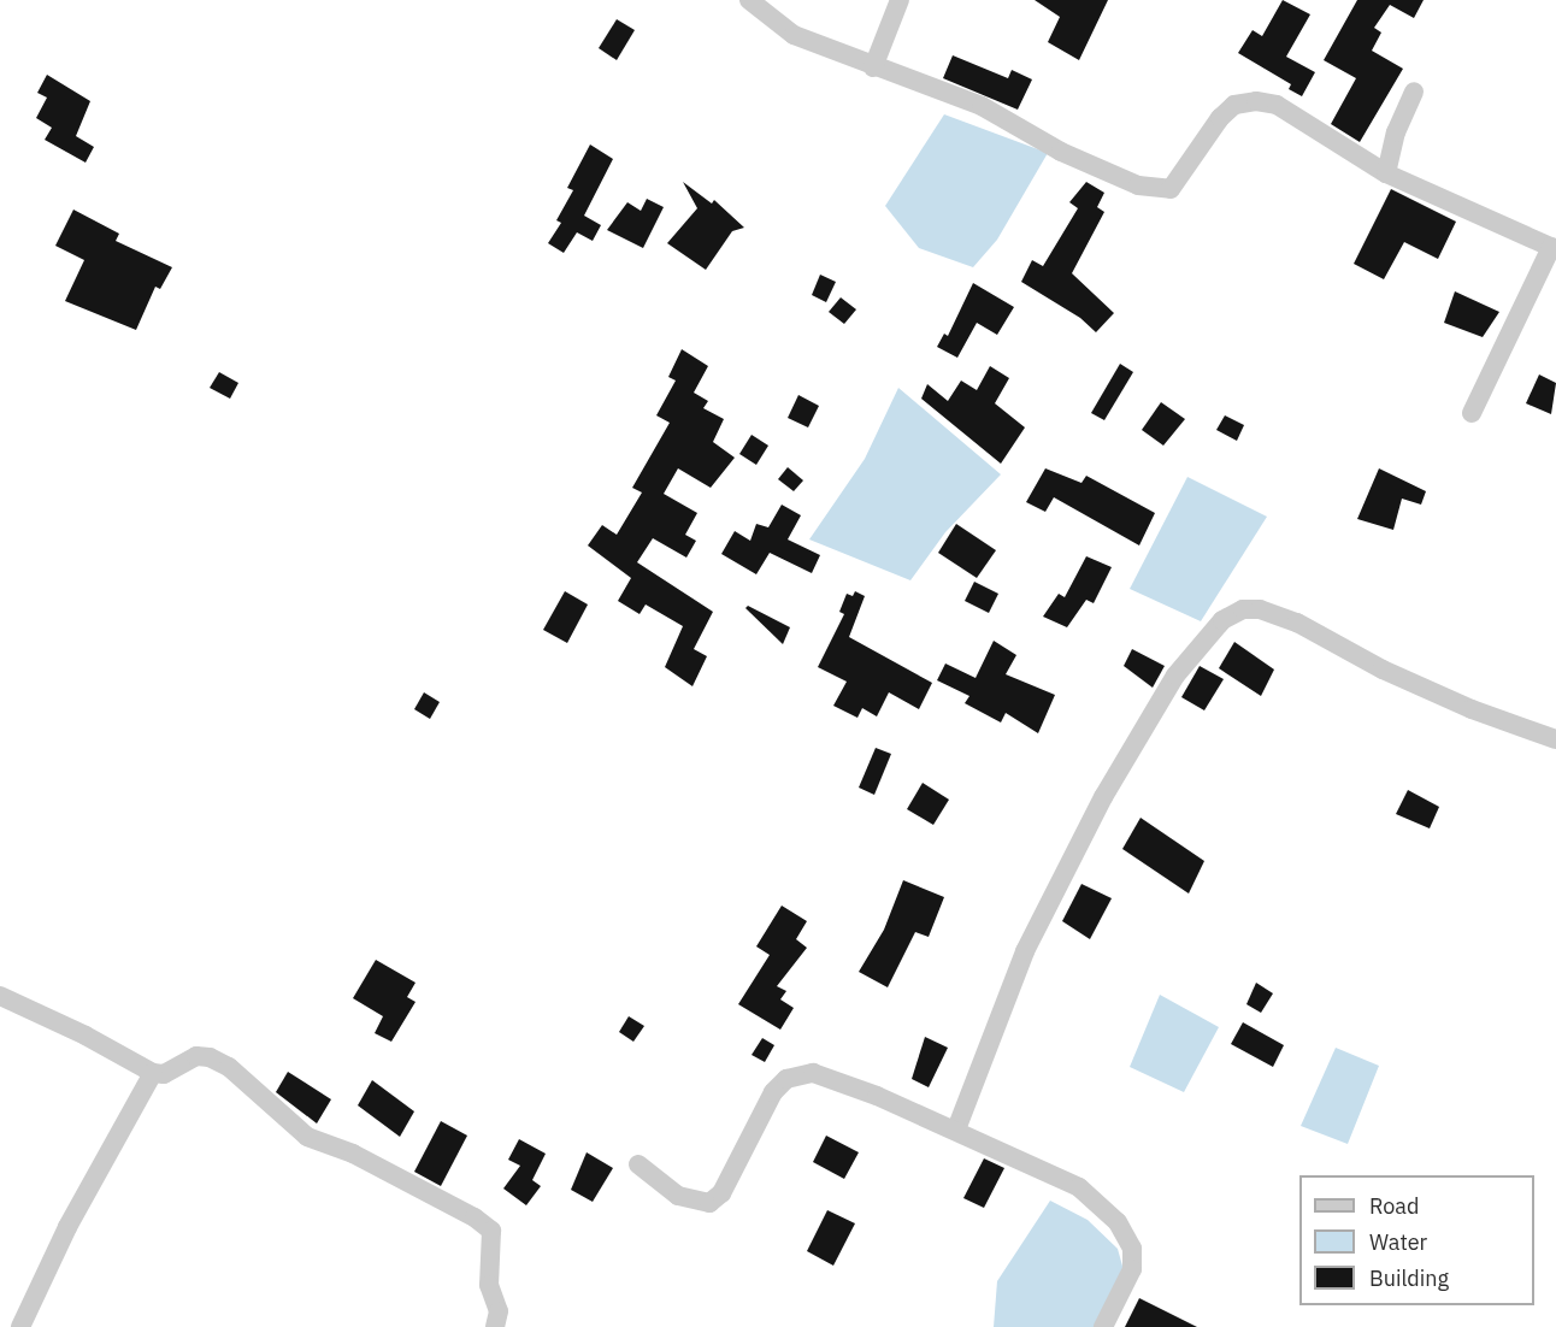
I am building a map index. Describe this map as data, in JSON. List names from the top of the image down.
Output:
{
  "legend": ["Road", "Water", "Building"]
}
